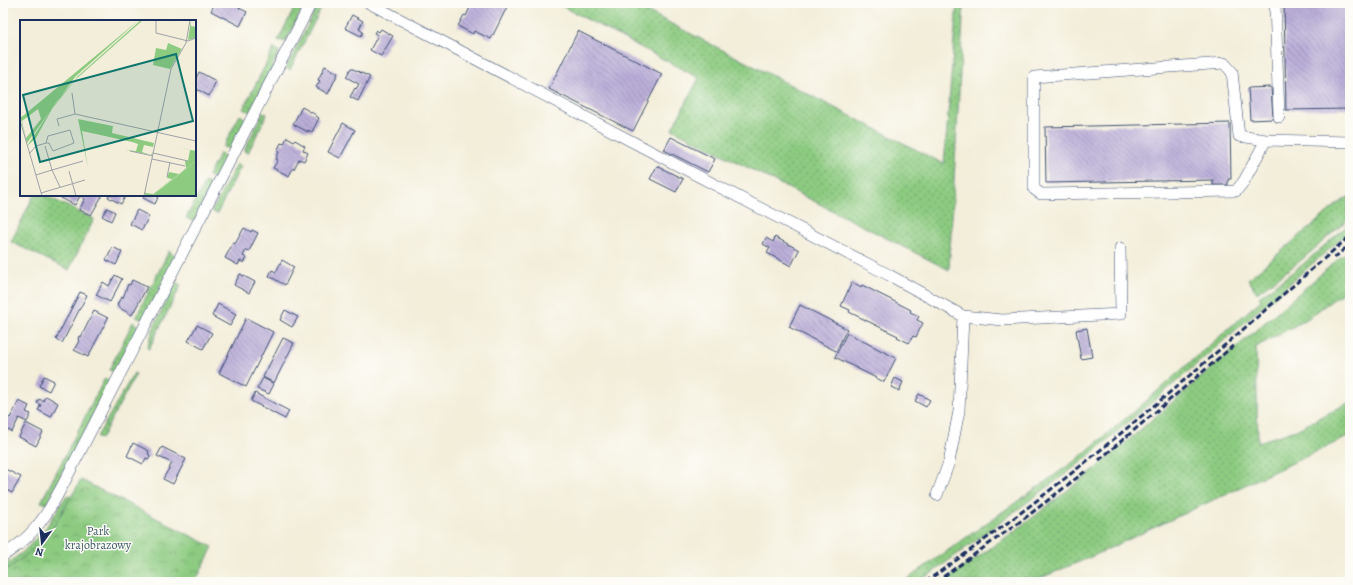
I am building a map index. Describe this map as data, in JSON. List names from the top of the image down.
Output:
{
  "parks": ["Park krajobrazowy"],
  "north": "bottom"
}
